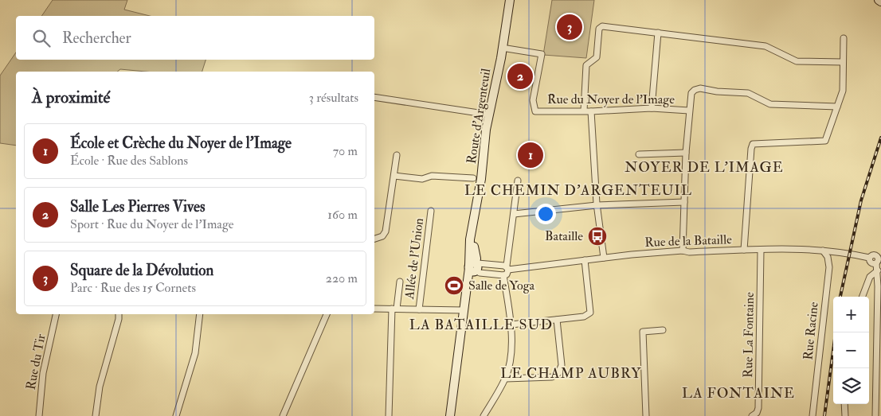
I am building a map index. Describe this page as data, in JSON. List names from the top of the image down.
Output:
{
  "streets": {
    "main road": ["Route d'Argenteuil"],
    "street": [
      "Rue du Noyer de l'Image",
      "Rue de la Bataille",
      "Allée de l'Union",
      "Rue Racine",
      "Rue La Fontaine",
      "Rue du Tir"
    ]
  },
  "crossings": [
    ["Rue du Noyer de l'Image", "Route d'Argenteuil"],
    ["Route d'Argenteuil", "Rue de la Bataille"],
    ["Rue de la Bataille", "Rue Racine"],
    ["Rue de la Bataille", "Rue La Fontaine"]
  ],
  "districts": [
    "NOYER DE L'IMAGE",
    "LE CHEMIN D'ARGENTEUIL",
    "LA BATAILLE SUD",
    "LE CHAMP AUBRY",
    "LA FONTAINE"
  ],
  "places": {
    "bus stop": ["Bataille"],
    "sports": ["Salle de Yoga"]
  },
  "page": {
    "pins": ["3", "2", "1"],
    "search": "Rechercher",
    "heading": ["À proximité", "3 résultats"],
    "list": [
      {
        "mark": "1",
        "name": "École et Crèche du Noyer de l'Image",
        "note": "École · Rue des Sablons",
        "value": "70 m"
      },
      {
        "mark": "2",
        "name": "Salle Les Pierres Vives",
        "note": "Sport · Rue du Noyer de l'Image",
        "value": "160 m"
      },
      {
        "mark": "3",
        "name": "Square de la Dévolution",
        "note": "Parc · Rue des 15 Cornets",
        "value": "220 m"
      }
    ],
    "map_buttons": ["+", "−"]
  }
}
